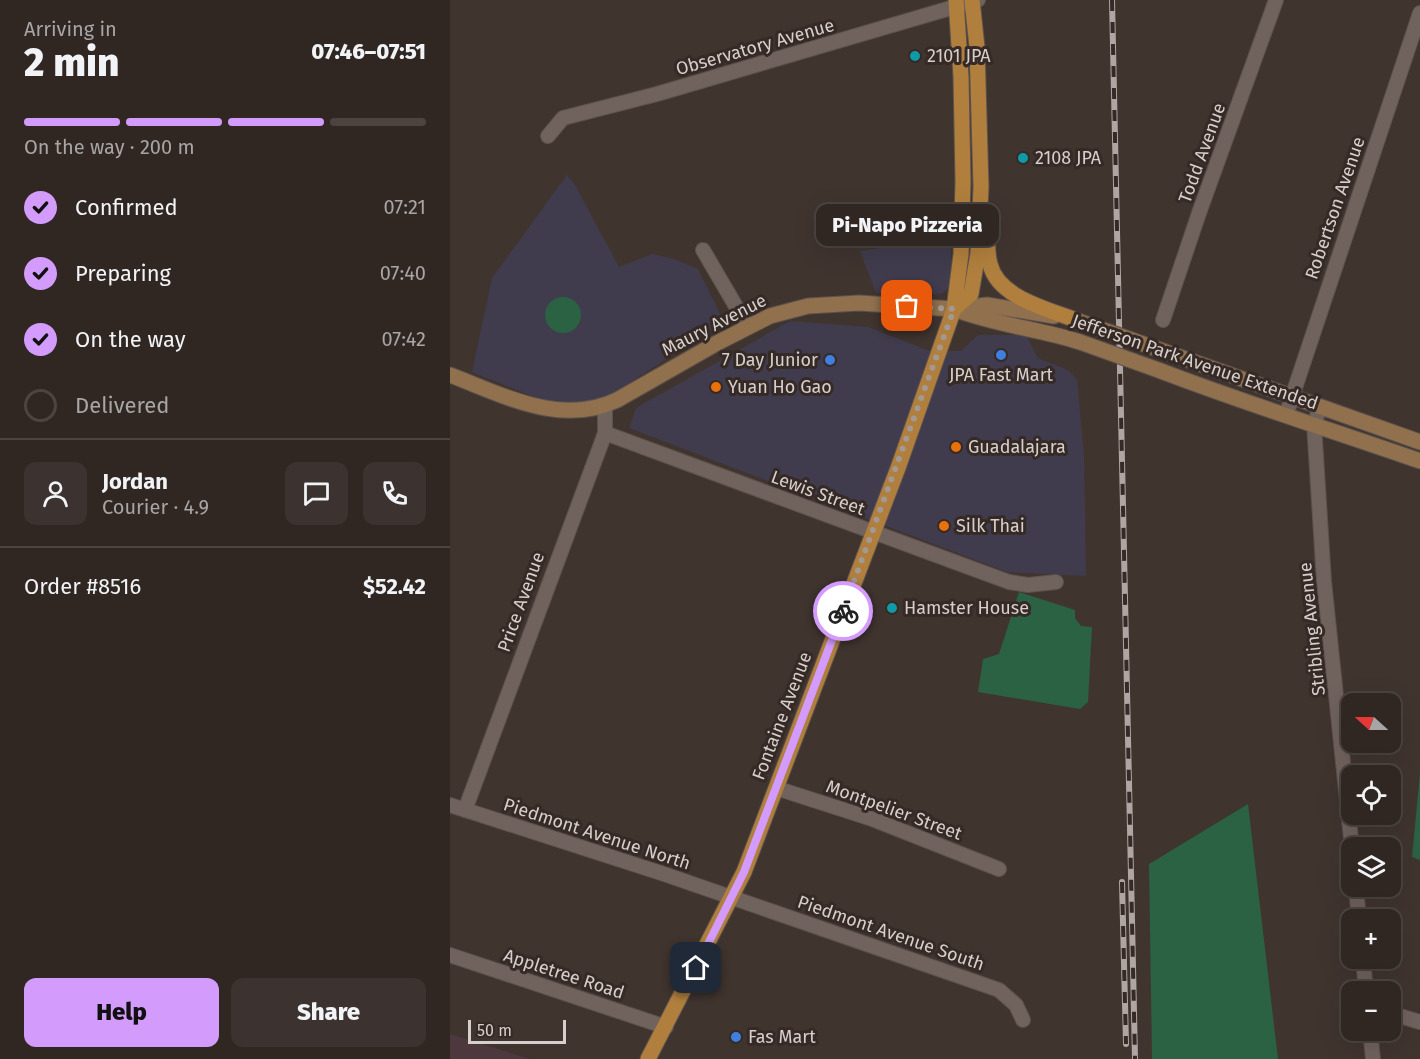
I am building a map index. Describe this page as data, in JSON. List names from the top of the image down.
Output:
{
  "streets": {
    "main road": ["Fontaine Avenue"],
    "street": [
      "Observatory Avenue",
      "Todd Avenue",
      "Robertson Avenue",
      "Maury Avenue",
      "Jefferson Park Avenue Extended",
      "Lewis Street",
      "Price Avenue",
      "Stribling Avenue",
      "Montpelier Street",
      "Piedmont Avenue North",
      "Piedmont Avenue South",
      "Appletree Road"
    ]
  },
  "crossings": [
    ["Robertson Avenue", "Jefferson Park Avenue Extended"],
    ["Maury Avenue", "Jefferson Park Avenue Extended"],
    ["Maury Avenue", "Price Avenue"],
    ["Maury Avenue", "Fontaine Avenue"],
    ["Jefferson Park Avenue Extended", "Stribling Avenue"],
    ["Jefferson Park Avenue Extended", "Fontaine Avenue"],
    ["Lewis Street", "Price Avenue"],
    ["Lewis Street", "Fontaine Avenue"],
    ["Price Avenue", "Piedmont Avenue North"],
    ["Fontaine Avenue", "Montpelier Street"],
    ["Fontaine Avenue", "Piedmont Avenue North"],
    ["Fontaine Avenue", "Piedmont Avenue South"],
    ["Fontaine Avenue", "Appletree Road"],
    ["Piedmont Avenue North", "Piedmont Avenue South"]
  ],
  "places": [
    "2101 JPA",
    "2108 JPA",
    "Pi-Napo Pizzeria",
    "JPA Fast Mart",
    "7 Day Junior",
    "Yuan Ho Gao",
    "Guadalajara",
    "Silk Thai",
    "Hamster House",
    "Fas Mart"
  ],
  "scale_bar": "50 m",
  "north": "left",
  "page": {
    "heading": ["2 min", "Arriving in", "07:46–07:51"],
    "panel": [
      "Jordan",
      "Courier · 4.9",
      "Order #8516",
      "$52.42"
    ],
    "bar": "On the way · 200 m",
    "list": [
      ["Confirmed", "07:21"],
      ["Preparing", "07:40"],
      ["On the way", "07:42"],
      "Delivered"
    ],
    "bubble": "Pi-Napo Pizzeria",
    "map_buttons": ["+", "−"],
    "buttons": ["Help", "Share"],
    "scale": "50 m"
  }
}
